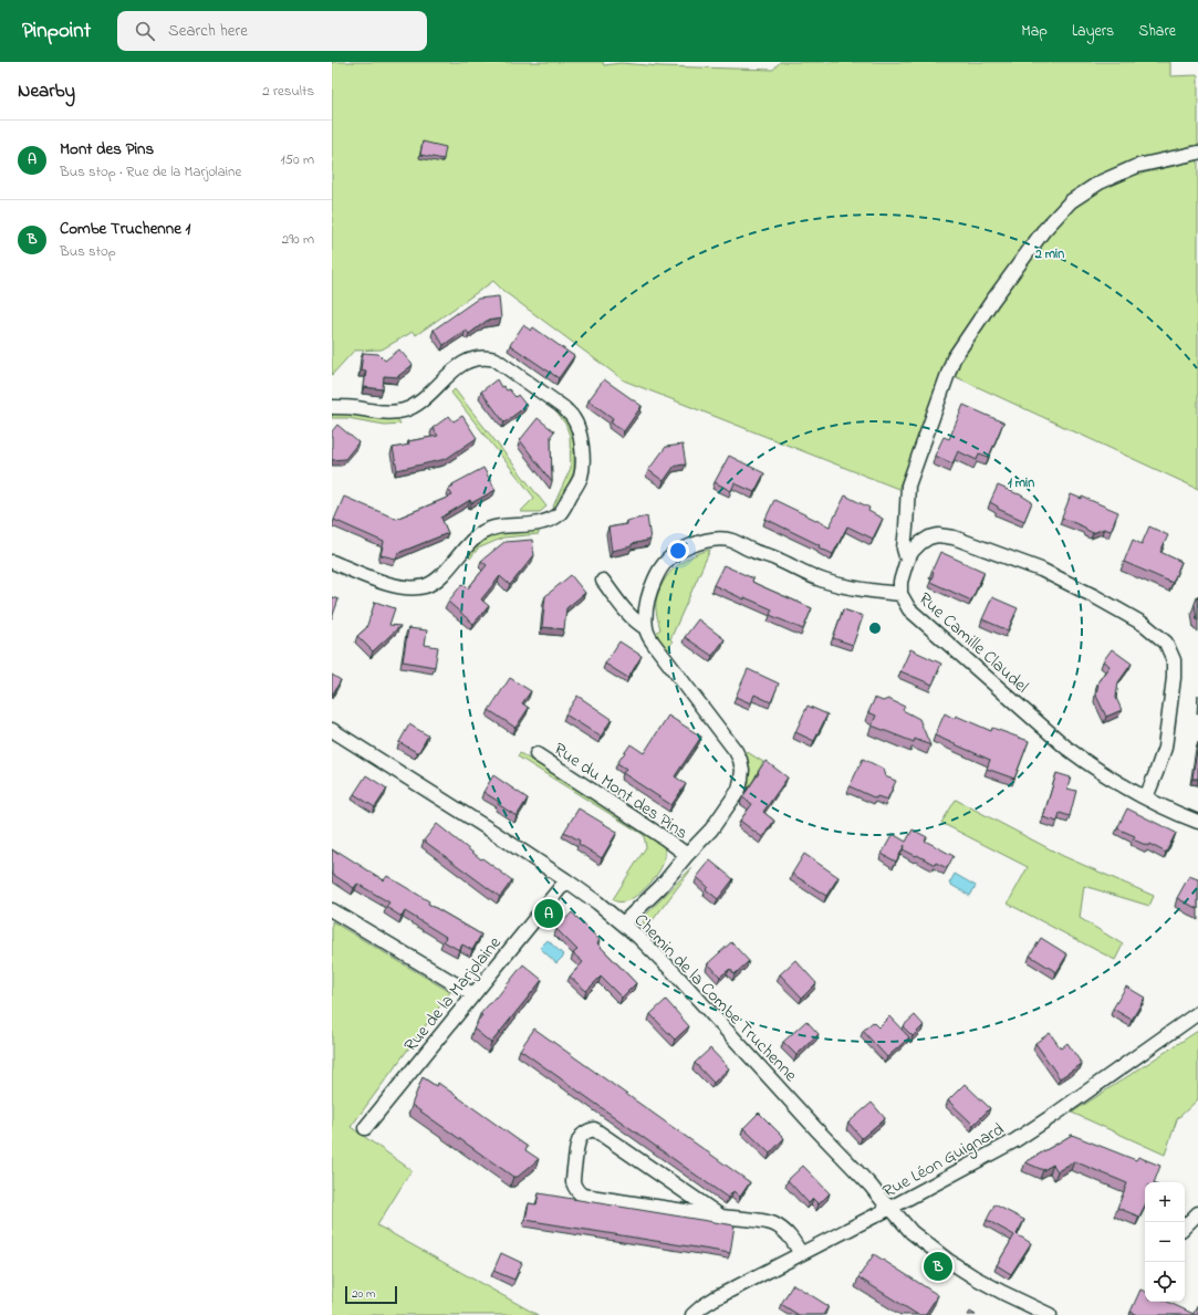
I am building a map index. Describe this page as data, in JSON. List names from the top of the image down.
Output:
{
  "streets": {
    "street": [
      "Rue Camille Claudel",
      "Rue du Mont des Pins",
      "Rue de la Marjolaine",
      "Chemin de la Combe Truchenne",
      "Rue Léon Guignard"
    ]
  },
  "crossings": [
    ["Rue du Mont des Pins", "Chemin de la Combe Truchenne"],
    ["Rue de la Marjolaine", "Chemin de la Combe Truchenne"],
    ["Chemin de la Combe Truchenne", "Rue Léon Guignard"]
  ],
  "scale_bar": "20 m",
  "page": {
    "header": "Pinpoint",
    "search": "Search here",
    "nav": ["Map", "Layers", "Share"],
    "heading": ["Nearby", "2 results"],
    "list": [
      {
        "mark": "A",
        "name": "Mont des Pins",
        "note": "Bus stop · Rue de la Marjolaine",
        "value": "150 m"
      },
      {
        "mark": "B",
        "name": "Combe Truchenne 1",
        "note": "Bus stop",
        "value": "290 m"
      }
    ],
    "pins": ["A", "B"],
    "map_buttons": ["+", "−"],
    "scale": "20 m"
  },
  "rings": ["2 min", "1 min"]
}
